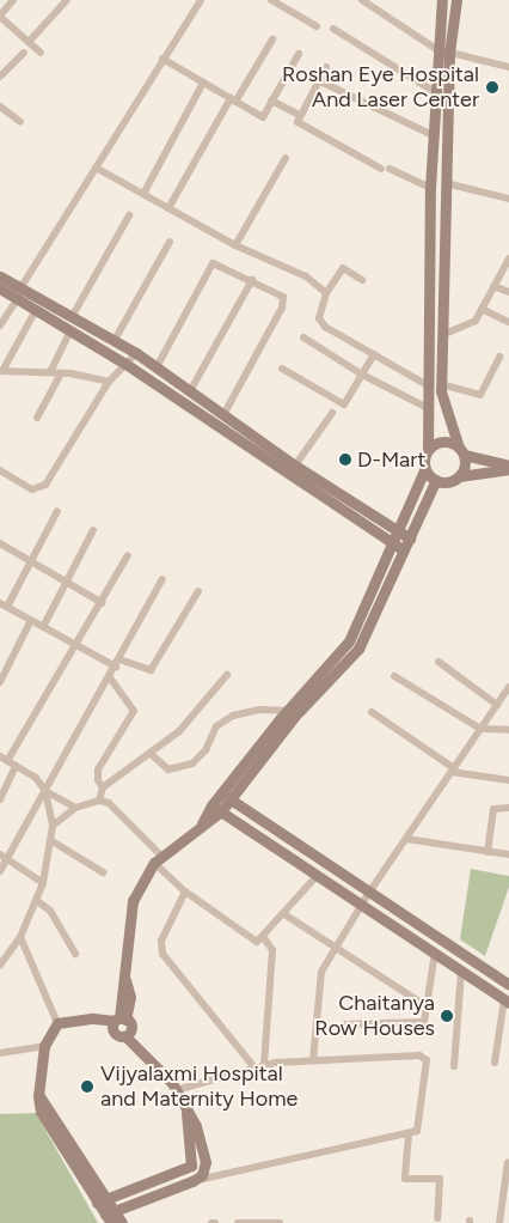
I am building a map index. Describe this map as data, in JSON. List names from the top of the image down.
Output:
{
  "places": [
    "Roshan Eye Hospital And Laser Center",
    "D-Mart",
    "Chaitanya Row Houses",
    "Vijyalaxmi Hospital and Maternity Home"
  ]
}
